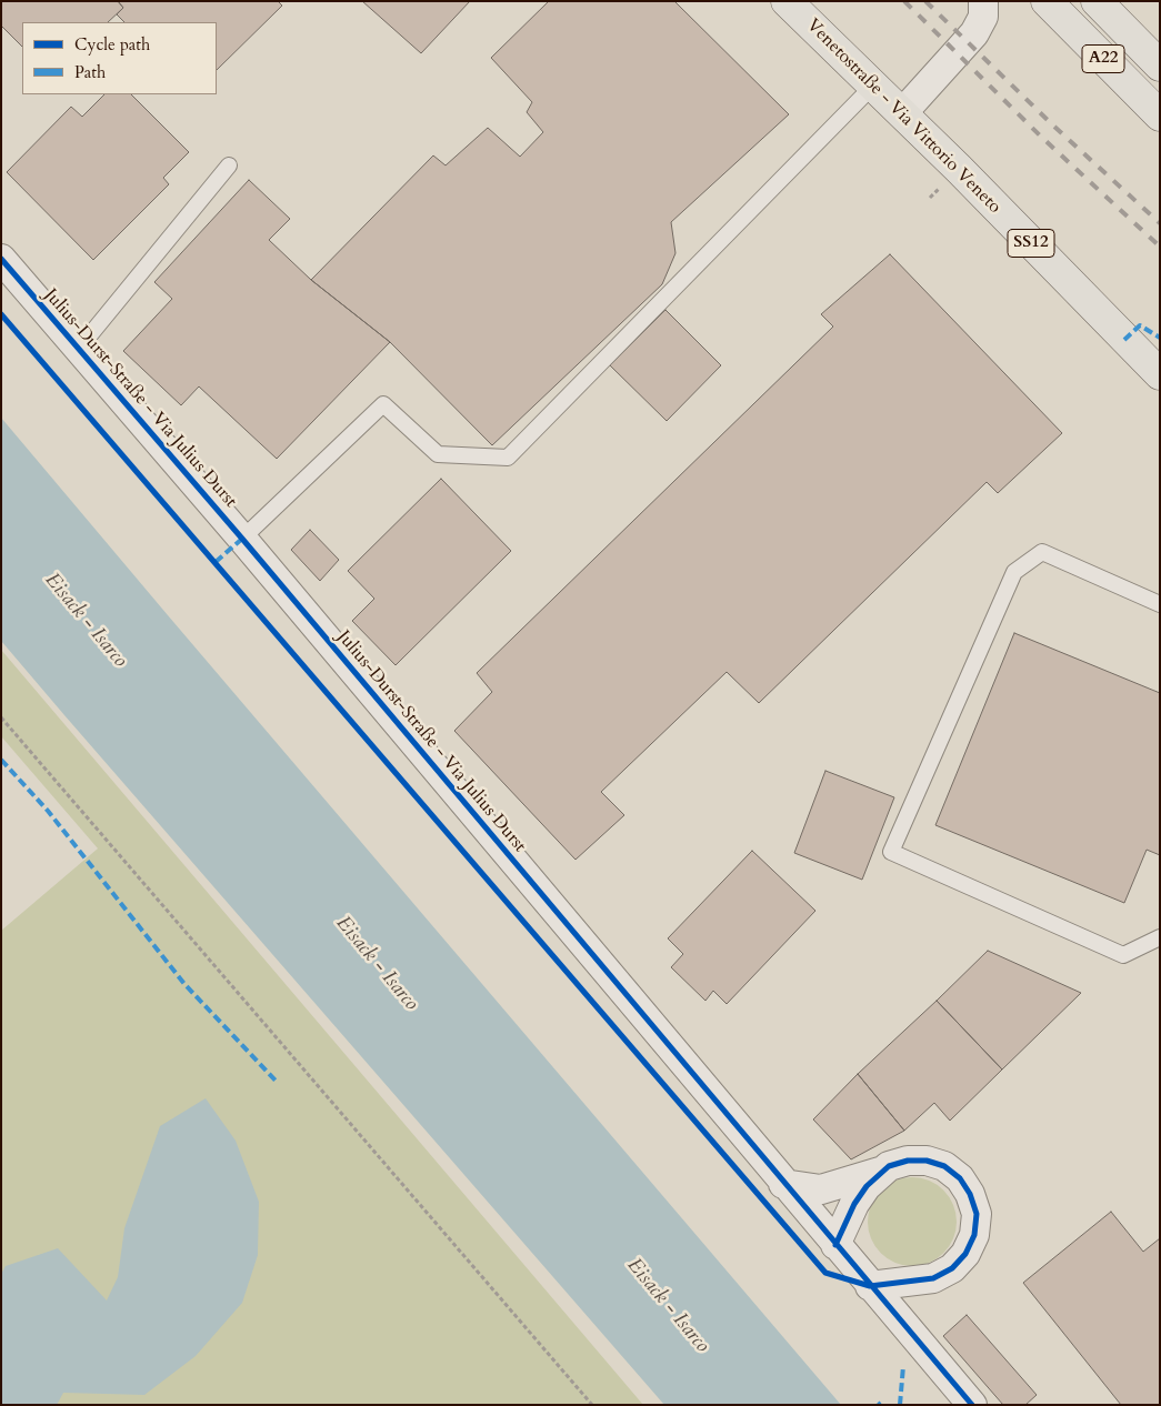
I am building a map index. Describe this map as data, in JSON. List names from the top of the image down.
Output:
{
  "streets": {
    "main road": ["A22", "Venetostraße - Via Vittorio Veneto", "SS12"],
    "street": ["Julius-Durst-Straße - Via Julius Durst"]
  },
  "water": ["Eisack - Isarco"],
  "legend": ["Cycle path", "Path"]
}
